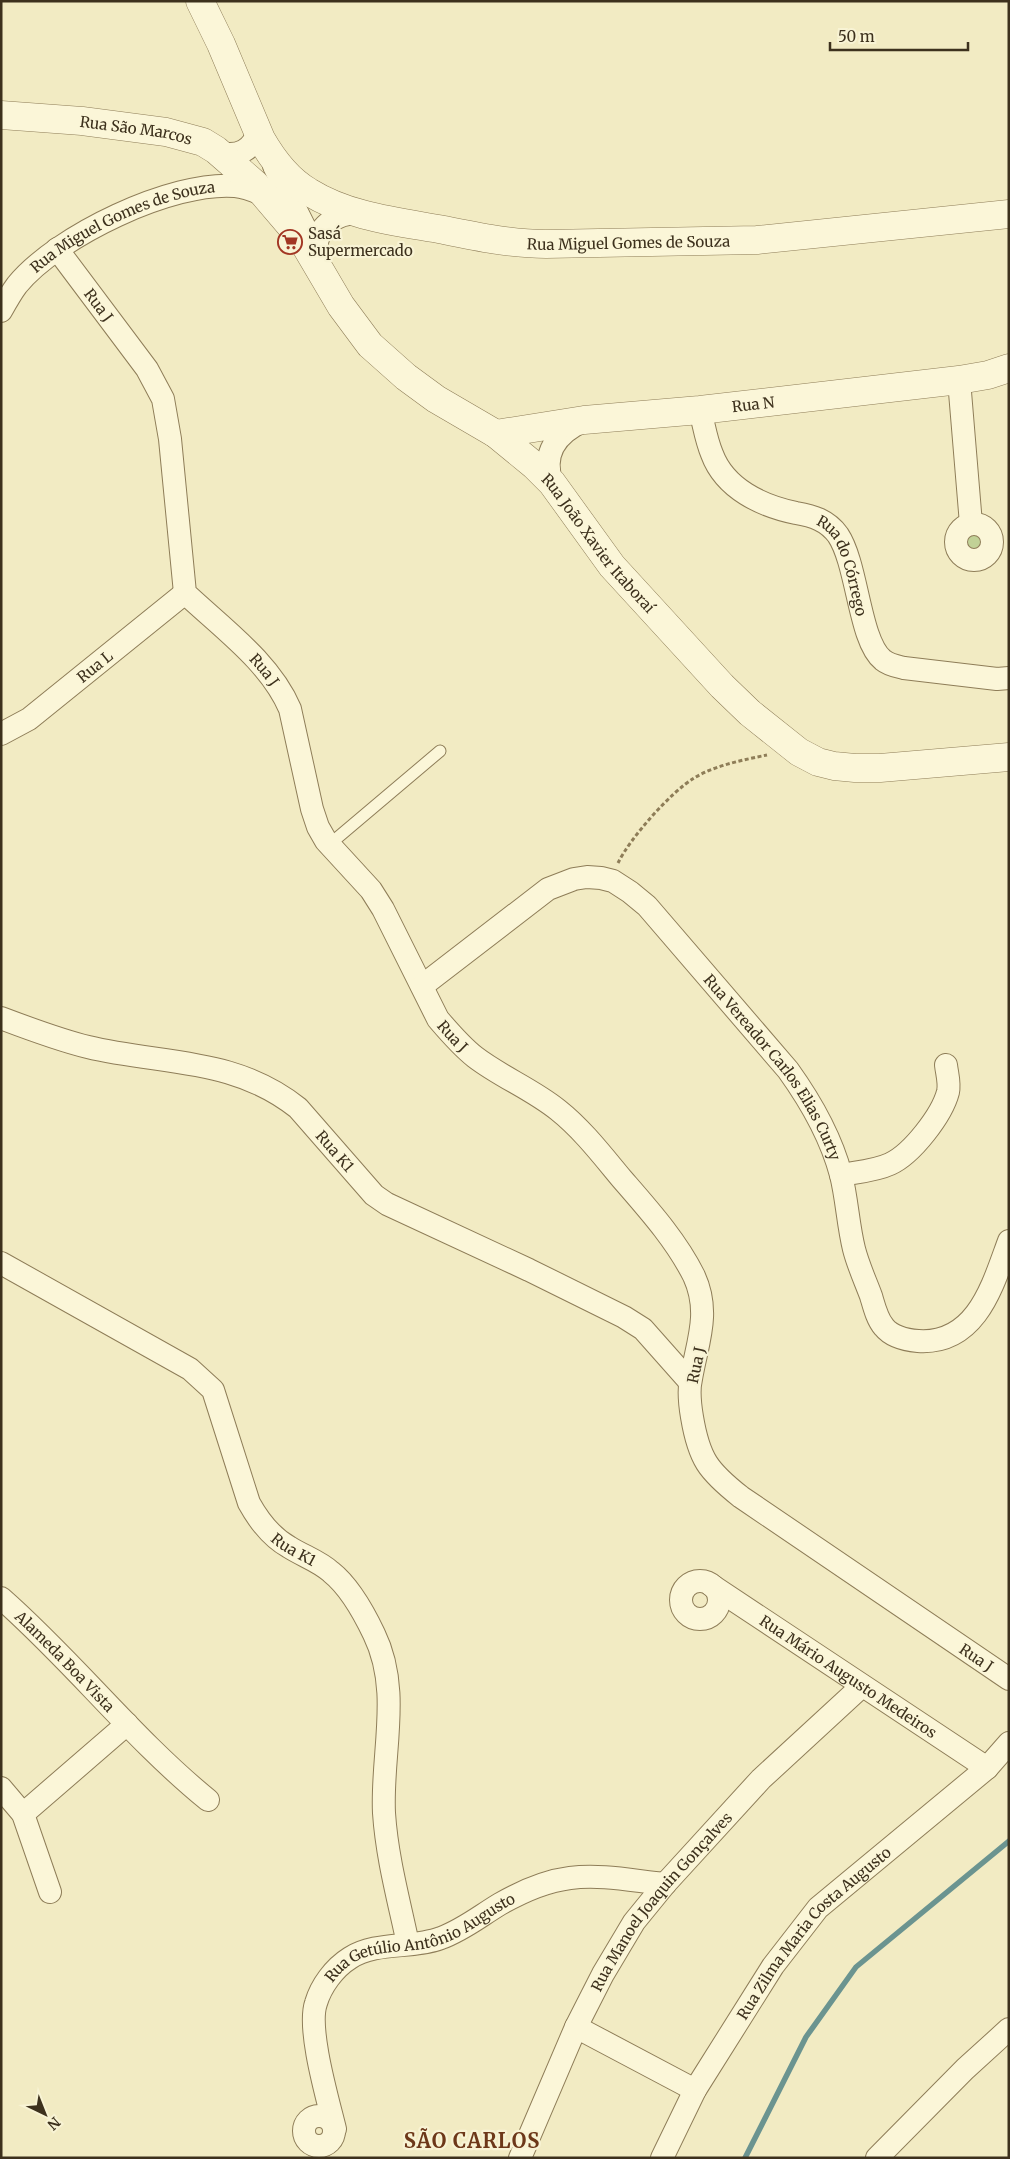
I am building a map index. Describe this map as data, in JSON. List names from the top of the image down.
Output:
{
  "streets": {
    "street": [
      "Rua São Marcos",
      "Rua Miguel Gomes de Souza",
      "Rua J",
      "Rua N",
      "Rua João Xavier Itaboraí",
      "Rua do Córrego",
      "Rua L",
      "Rua Vereador Carlos Elias Curty",
      "Rua K1",
      "Alameda Boa Vista",
      "Rua Mário Augusto Medeiros",
      "Rua Manoel Joaquin Gonçalves",
      "Rua Zilma Maria Costa Augusto",
      "Rua Getúlio Antônio Augusto"
    ]
  },
  "crossings": [
    ["Rua São Marcos", "Rua Miguel Gomes de Souza"],
    ["Rua São Marcos", "Rua João Xavier Itaboraí"],
    ["Rua Miguel Gomes de Souza", "Rua J"],
    ["Rua Miguel Gomes de Souza", "Rua João Xavier Itaboraí"],
    ["Rua J", "Rua L"],
    ["Rua J", "Rua Vereador Carlos Elias Curty"],
    ["Rua J", "Rua K1"],
    ["Rua N", "Rua João Xavier Itaboraí"],
    ["Rua N", "Rua do Córrego"],
    ["Rua K1", "Rua Getúlio Antônio Augusto"],
    ["Rua Mário Augusto Medeiros", "Rua Manoel Joaquin Gonçalves"],
    ["Rua Mário Augusto Medeiros", "Rua Zilma Maria Costa Augusto"],
    ["Rua Manoel Joaquin Gonçalves", "Rua Getúlio Antônio Augusto"]
  ],
  "districts": ["SÃO CARLOS"],
  "places": {
    "supermarket": ["Sasá Supermercado"]
  },
  "scale_bar": "50 m",
  "north": "bottom right"
}
